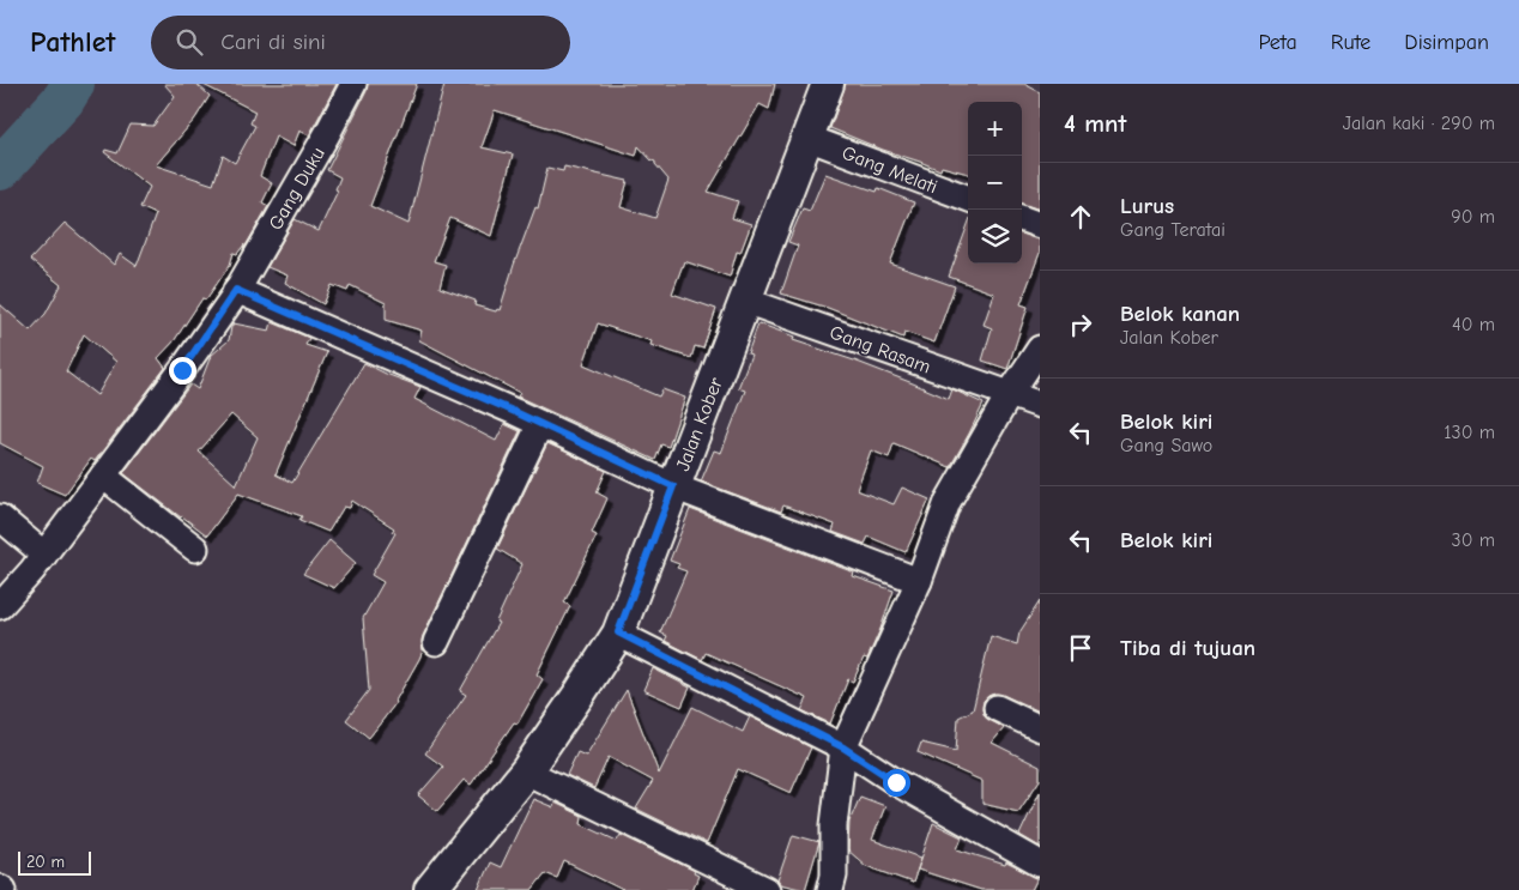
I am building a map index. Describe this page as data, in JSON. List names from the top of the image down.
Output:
{
  "streets": {
    "street": [
      "Gang Melati",
      "Gang Duku",
      "Gang Rasam",
      "Jalan Kober"
    ]
  },
  "crossings": [
    ["Gang Melati", "Jalan Kober"],
    ["Gang Rasam", "Jalan Kober"]
  ],
  "scale_bar": "20 m",
  "page": {
    "header": "Pathlet",
    "search": "Cari di sini",
    "nav": ["Peta", "Rute", "Disimpan"],
    "heading": ["4 mnt", "Jalan kaki · 290 m"],
    "map_buttons": ["+", "−"],
    "list": [
      ["Lurus", "Gang Teratai", "90 m"],
      ["Belok kanan", "Jalan Kober", "40 m"],
      ["Belok kiri", "Gang Sawo", "130 m"],
      ["Belok kiri", "30 m"],
      "Tiba di tujuan"
    ],
    "scale": "20 m"
  }
}
